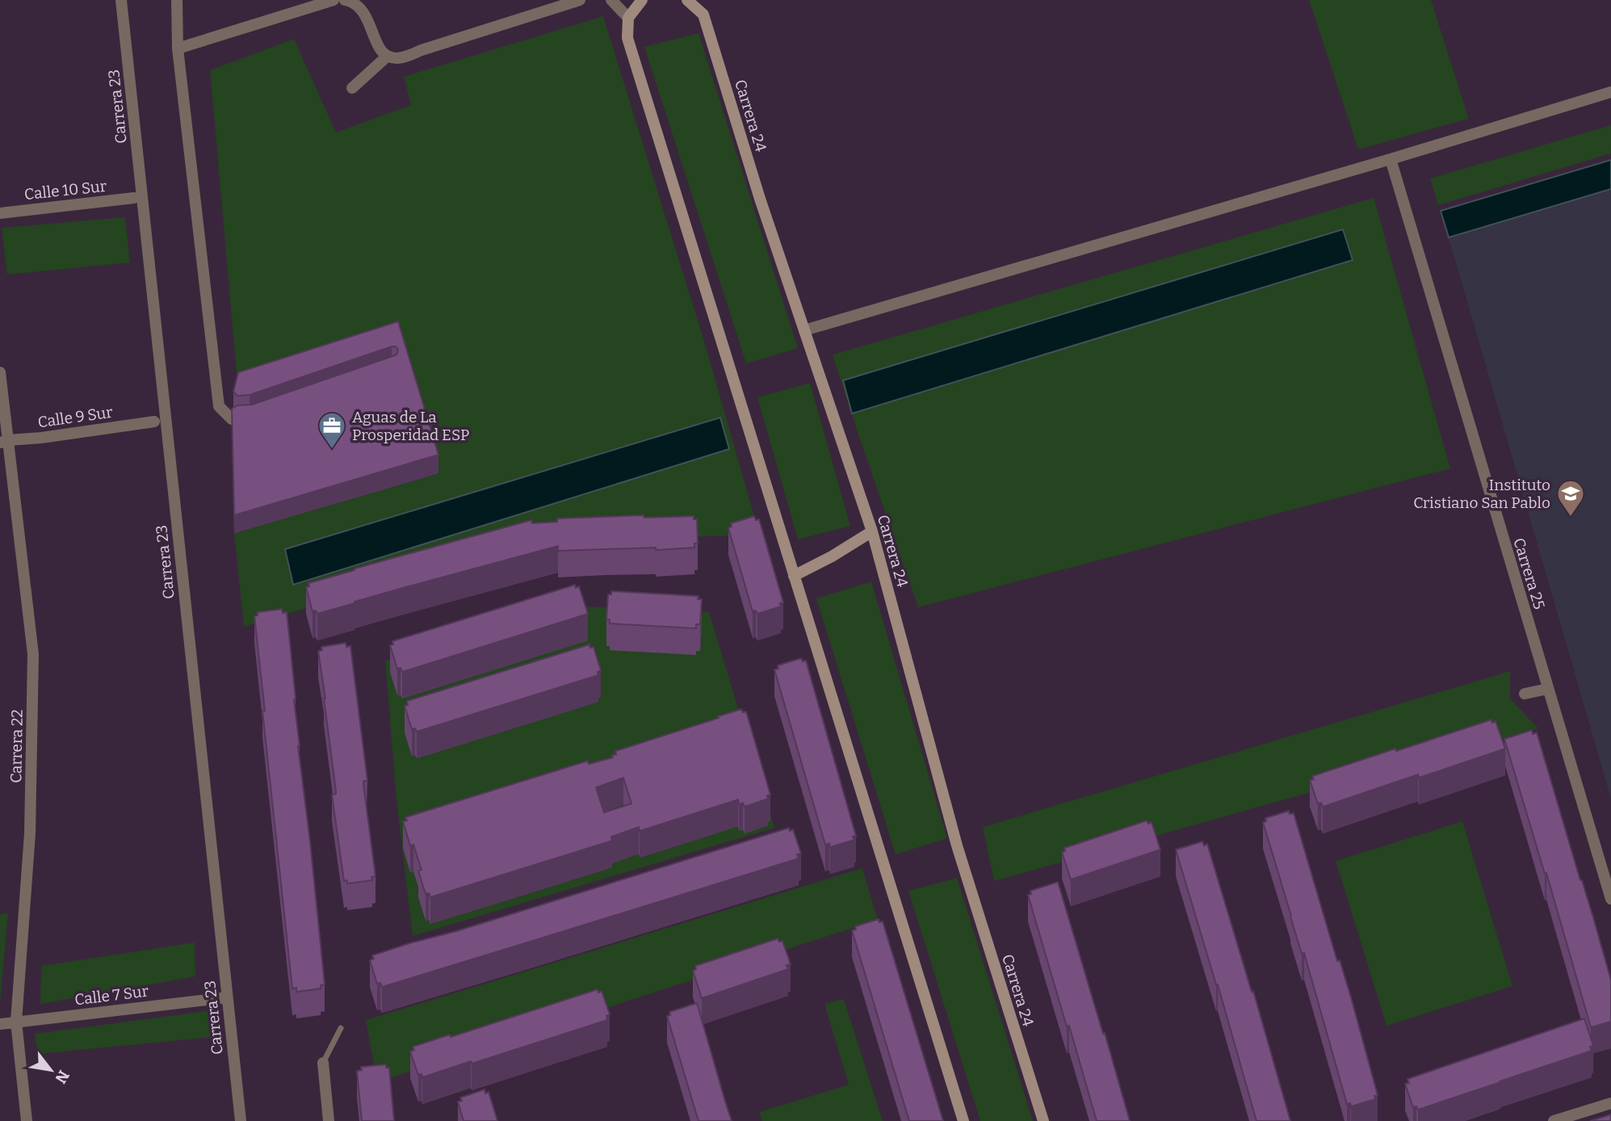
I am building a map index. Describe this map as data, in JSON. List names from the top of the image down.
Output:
{
  "streets": {
    "street": [
      "Carrera 23",
      "Carrera 24",
      "Calle 10 Sur",
      "Calle 9 Sur",
      "Carrera 25",
      "Carrera 22",
      "Calle 7 Sur"
    ]
  },
  "crossings": [
    ["Carrera 23", "Calle 7 Sur"],
    ["Calle 9 Sur", "Carrera 22"],
    ["Carrera 22", "Calle 7 Sur"]
  ],
  "places": {
    "office": ["Aguas de La Prosperidad ESP"],
    "school or university": ["Instituto Cristiano San Pablo"]
  },
  "north": "bottom right"
}
